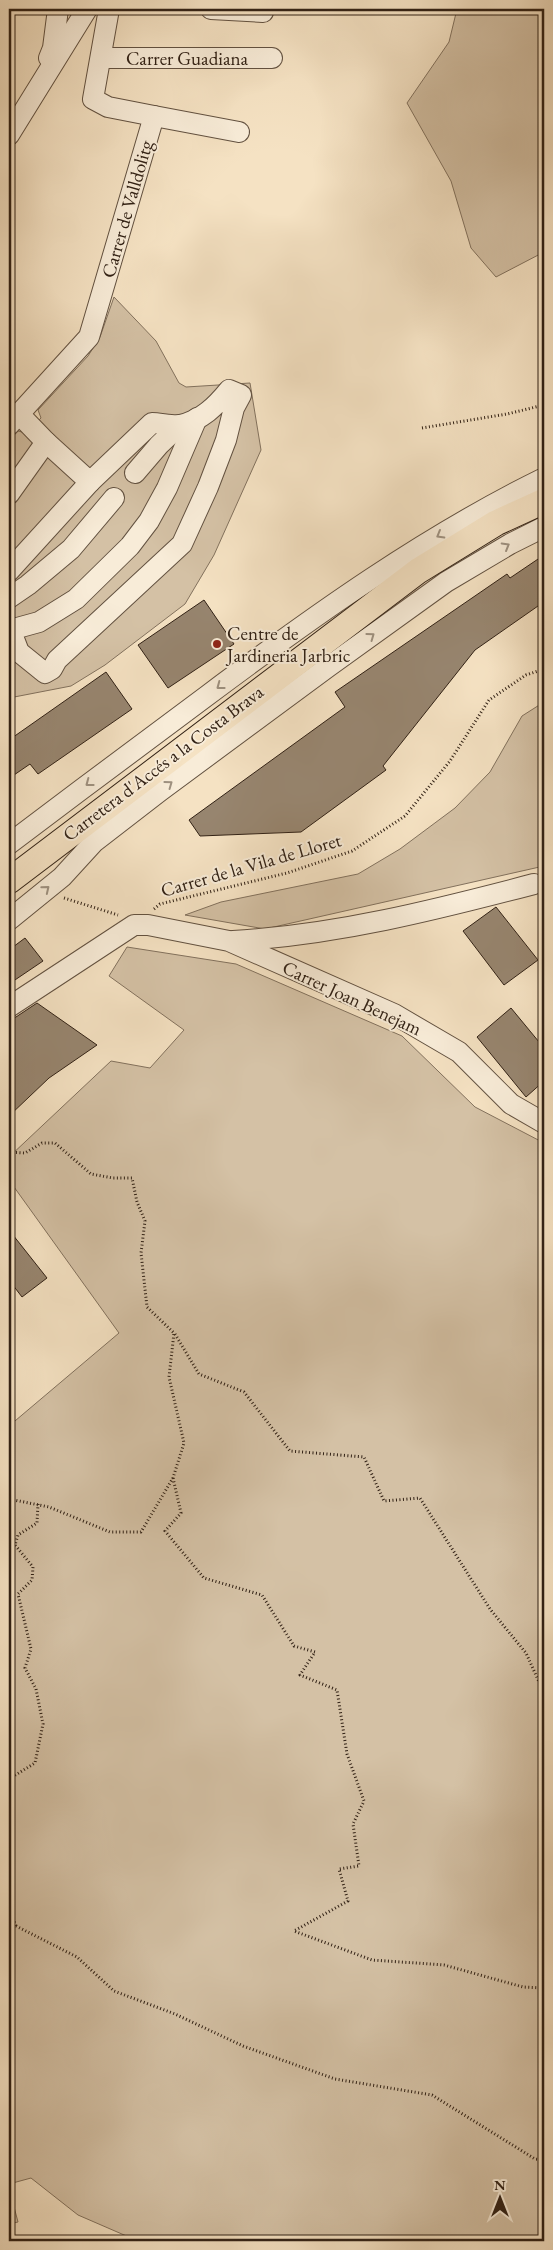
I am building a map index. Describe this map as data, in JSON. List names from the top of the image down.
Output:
{
  "streets": {
    "main road": ["Carretera d'Accés a la Costa Brava"],
    "street": ["Carrer Guadiana", "Carrer de Valldolitg", "Carrer Joan Benejam"],
    "path": ["Carrer de la Vila de Lloret"]
  },
  "crossings": [
    ["Carrer Guadiana", "Carrer de Valldolitg"],
    ["Carrer de la Vila de Lloret", "Carrer Joan Benejam"]
  ],
  "places": ["Centre de Jardineria Jarbric"],
  "north": "top"
}
